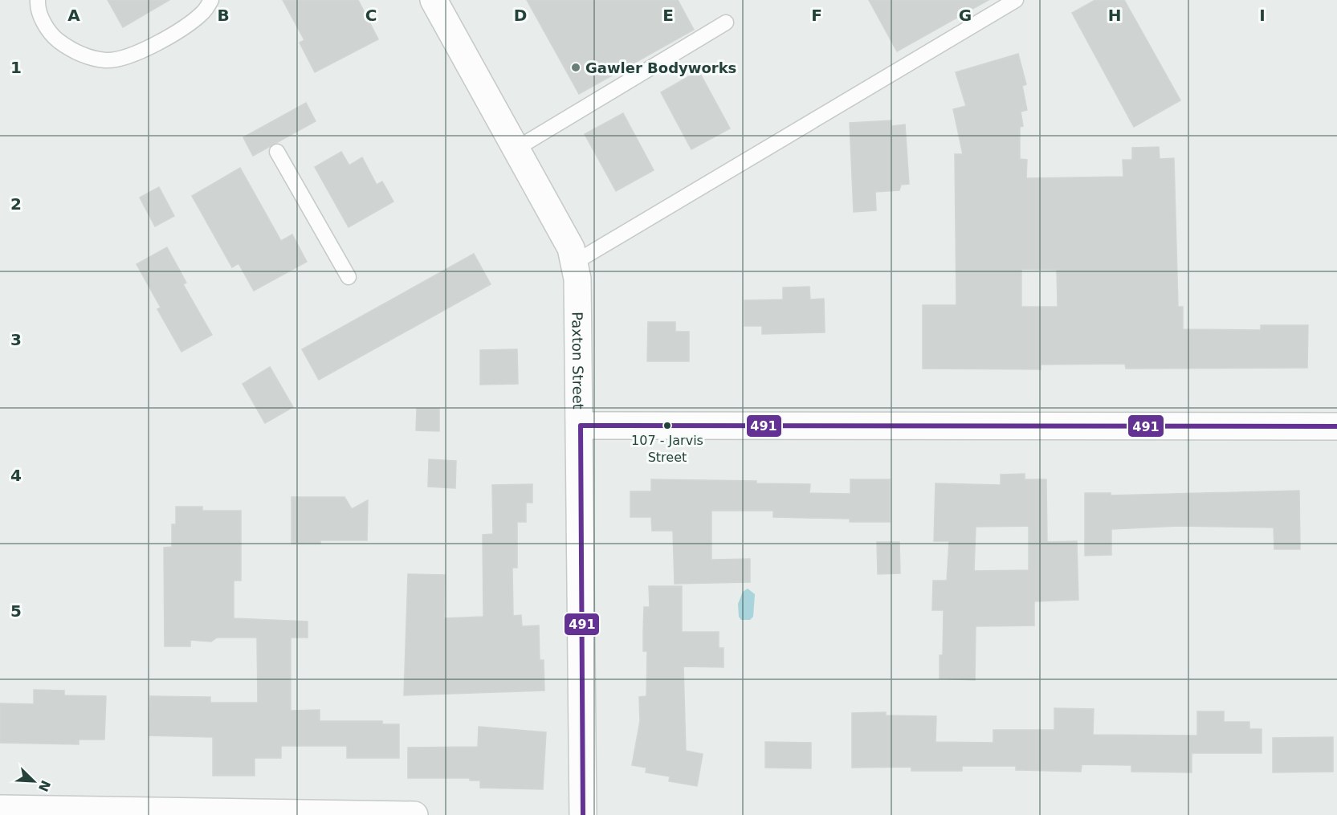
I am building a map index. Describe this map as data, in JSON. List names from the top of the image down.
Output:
{
  "streets": {
    "street": ["Paxton Street"]
  },
  "places": ["Gawler Bodyworks", "107 - Jarvis Street"],
  "lines": ["transit line 491"],
  "north": "bottom right",
  "grid": {
    "columns": [
      "A",
      "B",
      "C",
      "D",
      "E",
      "F",
      "G",
      "H",
      "I"
    ],
    "rows": [
      "1",
      "2",
      "3",
      "4",
      "5"
    ]
  }
}
